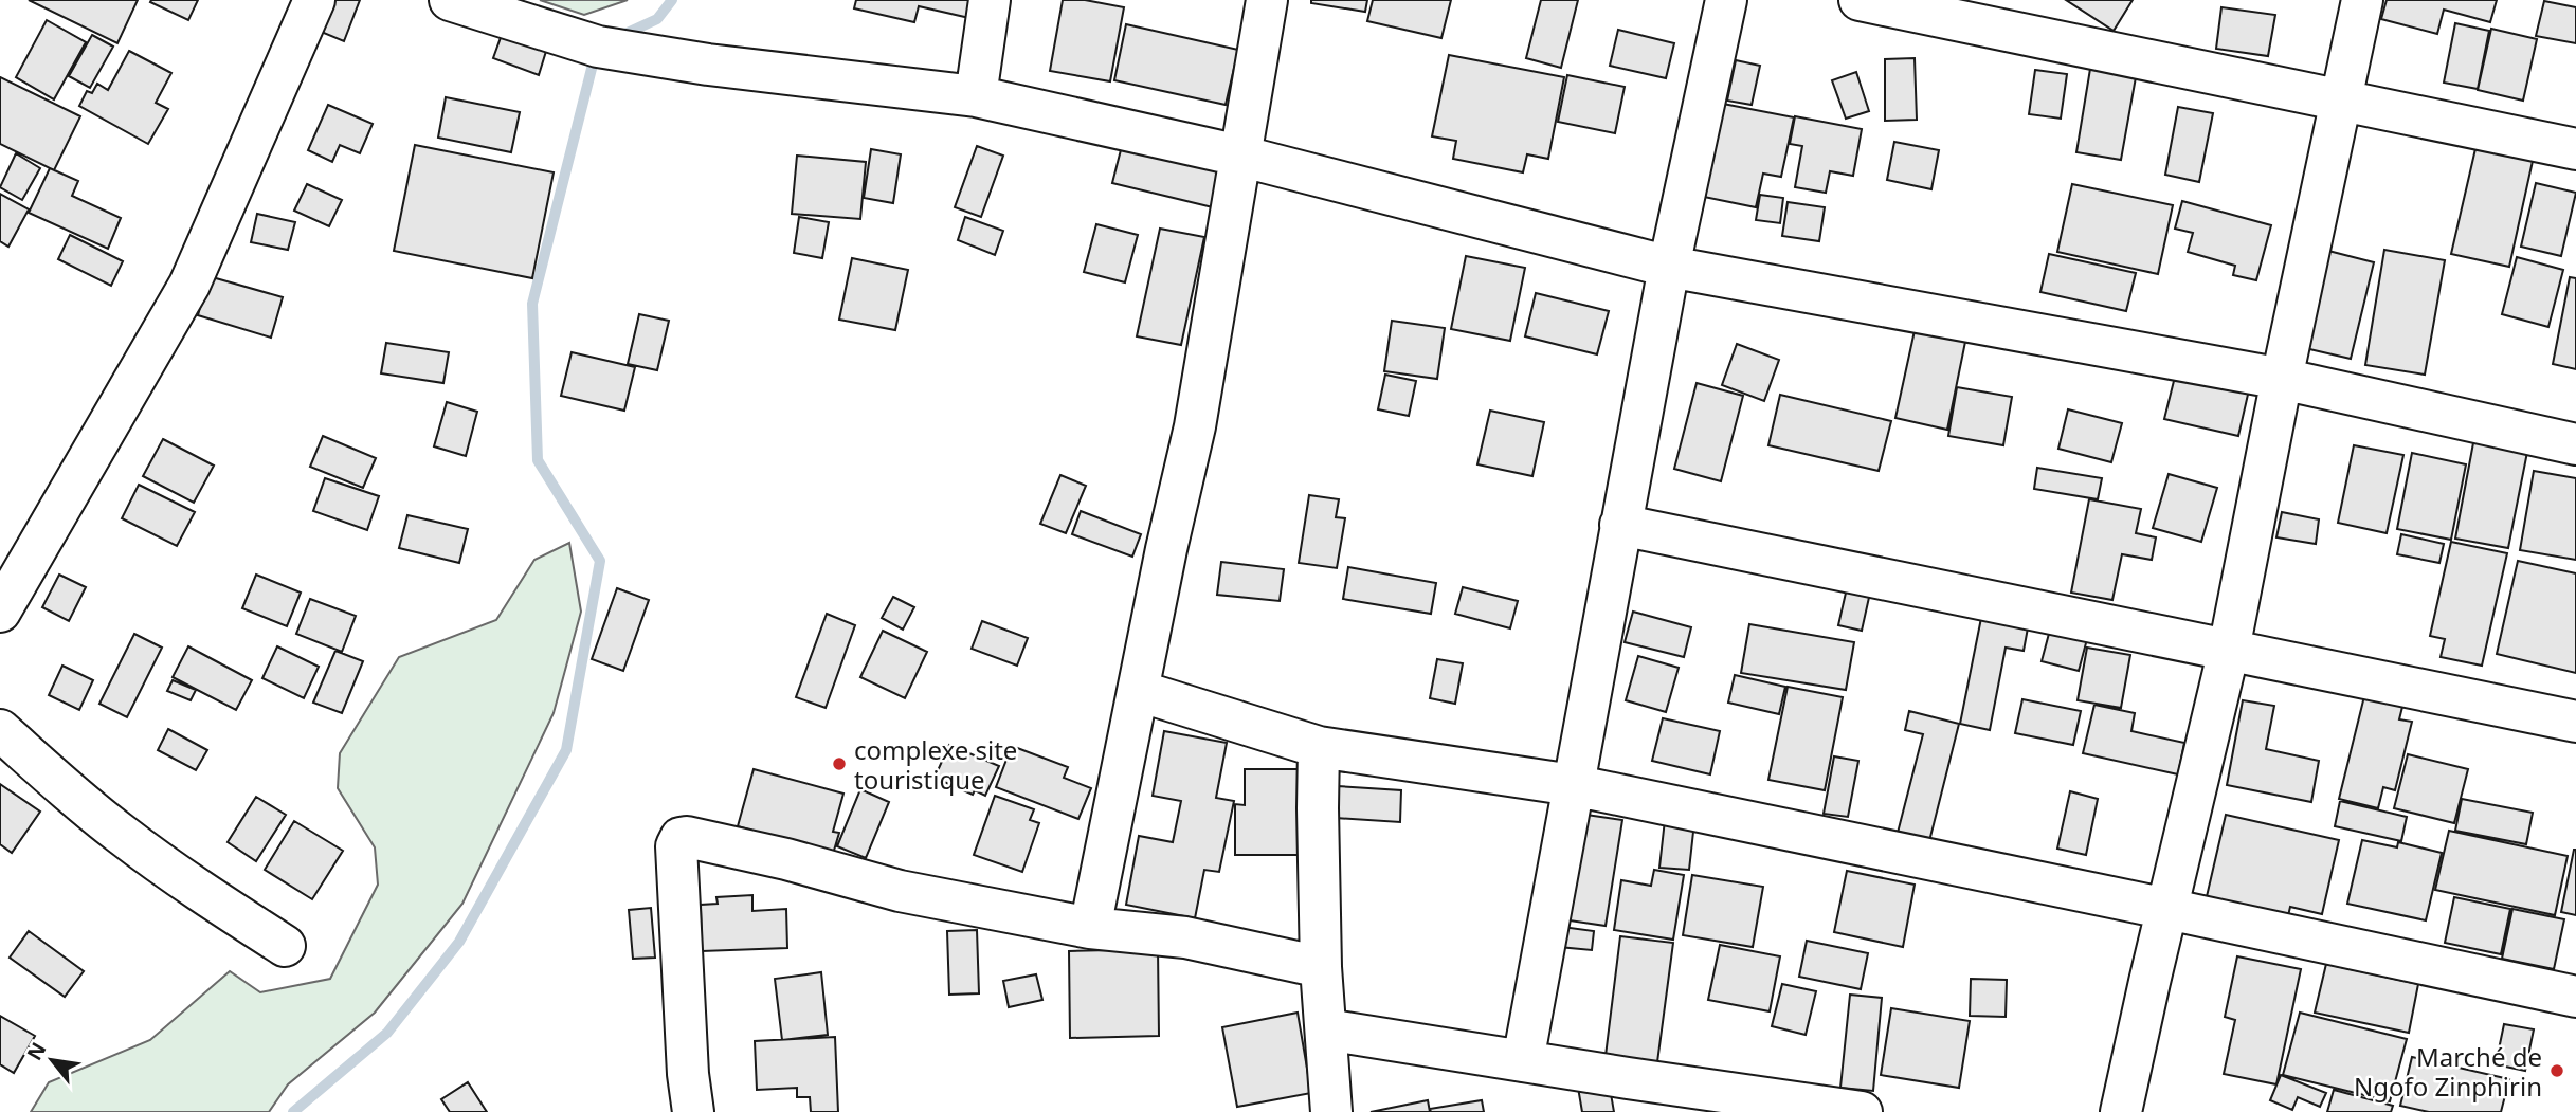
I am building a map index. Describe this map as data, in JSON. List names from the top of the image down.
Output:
{
  "places": ["complexe site touristique", "Marché de Ngofo Zinphirin"],
  "north": "top left"
}
